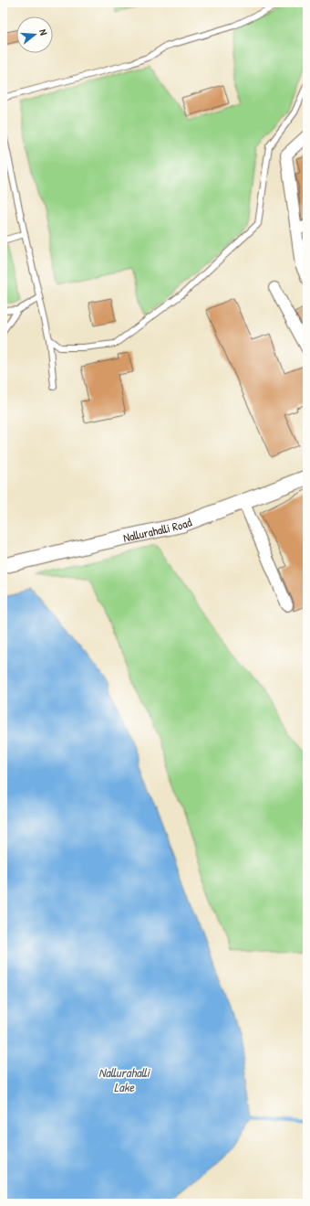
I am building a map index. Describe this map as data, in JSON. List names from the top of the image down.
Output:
{
  "streets": {
    "street": ["Nallurahalli Road"]
  },
  "water": ["Nallurahalli Lake"],
  "north": "right"
}
